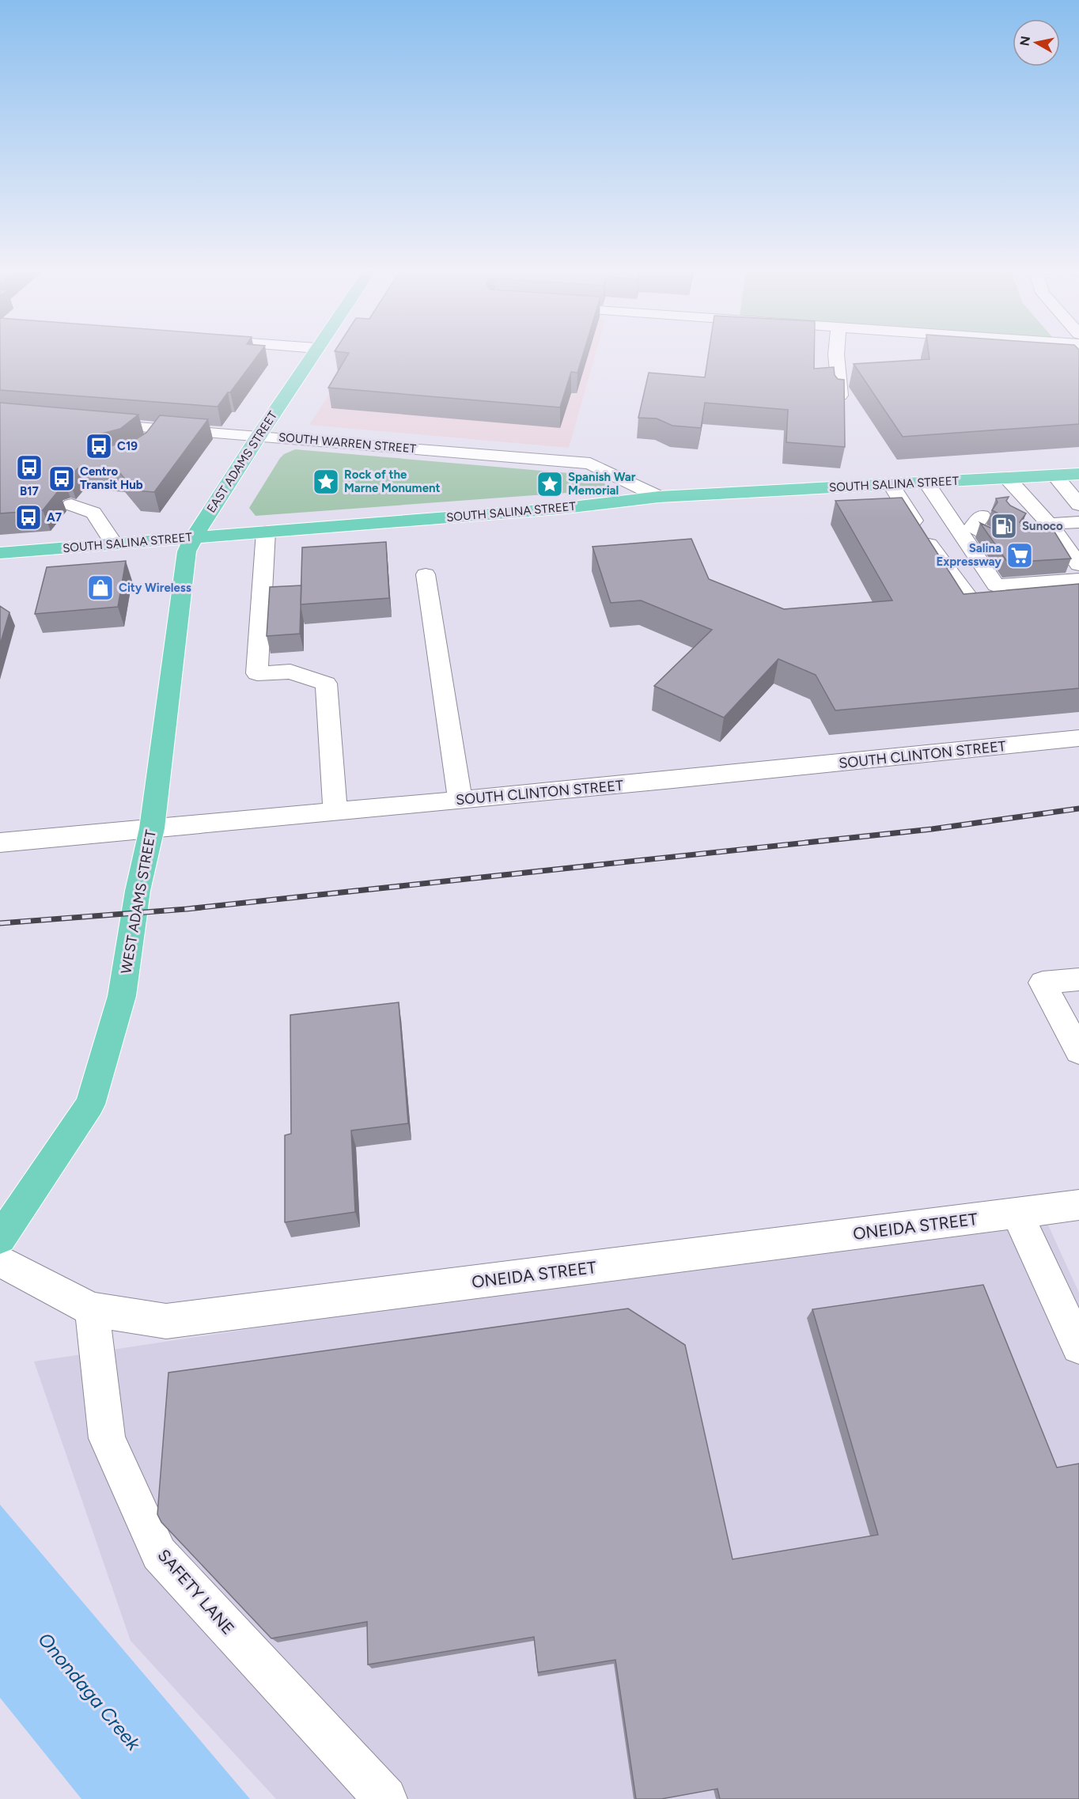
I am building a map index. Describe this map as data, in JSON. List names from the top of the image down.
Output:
{
  "streets": {
    "main road": ["EAST ADAMS STREET", "SOUTH SALINA STREET", "WEST ADAMS STREET"],
    "street": [
      "SOUTH WARREN STREET",
      "SOUTH CLINTON STREET",
      "ONEIDA STREET",
      "SAFETY LANE"
    ]
  },
  "crossings": [
    ["SOUTH WARREN STREET", "EAST ADAMS STREET"],
    ["SOUTH WARREN STREET", "SOUTH SALINA STREET"],
    ["EAST ADAMS STREET", "SOUTH SALINA STREET"],
    ["EAST ADAMS STREET", "WEST ADAMS STREET"],
    ["SOUTH SALINA STREET", "WEST ADAMS STREET"],
    ["SOUTH CLINTON STREET", "WEST ADAMS STREET"],
    ["ONEIDA STREET", "SAFETY LANE"]
  ],
  "water": ["Onondaga Creek"],
  "places": {
    "bus stop": [
      "C19",
      "B17",
      "Centro Transit Hub",
      "A7"
    ],
    "place": ["Rock of the Marne Monument", "Spanish War Memorial"],
    "fuel station": ["Sunoco"],
    "supermarket": ["Salina Expressway"],
    "shop": ["City Wireless"]
  },
  "north": "left"
}
